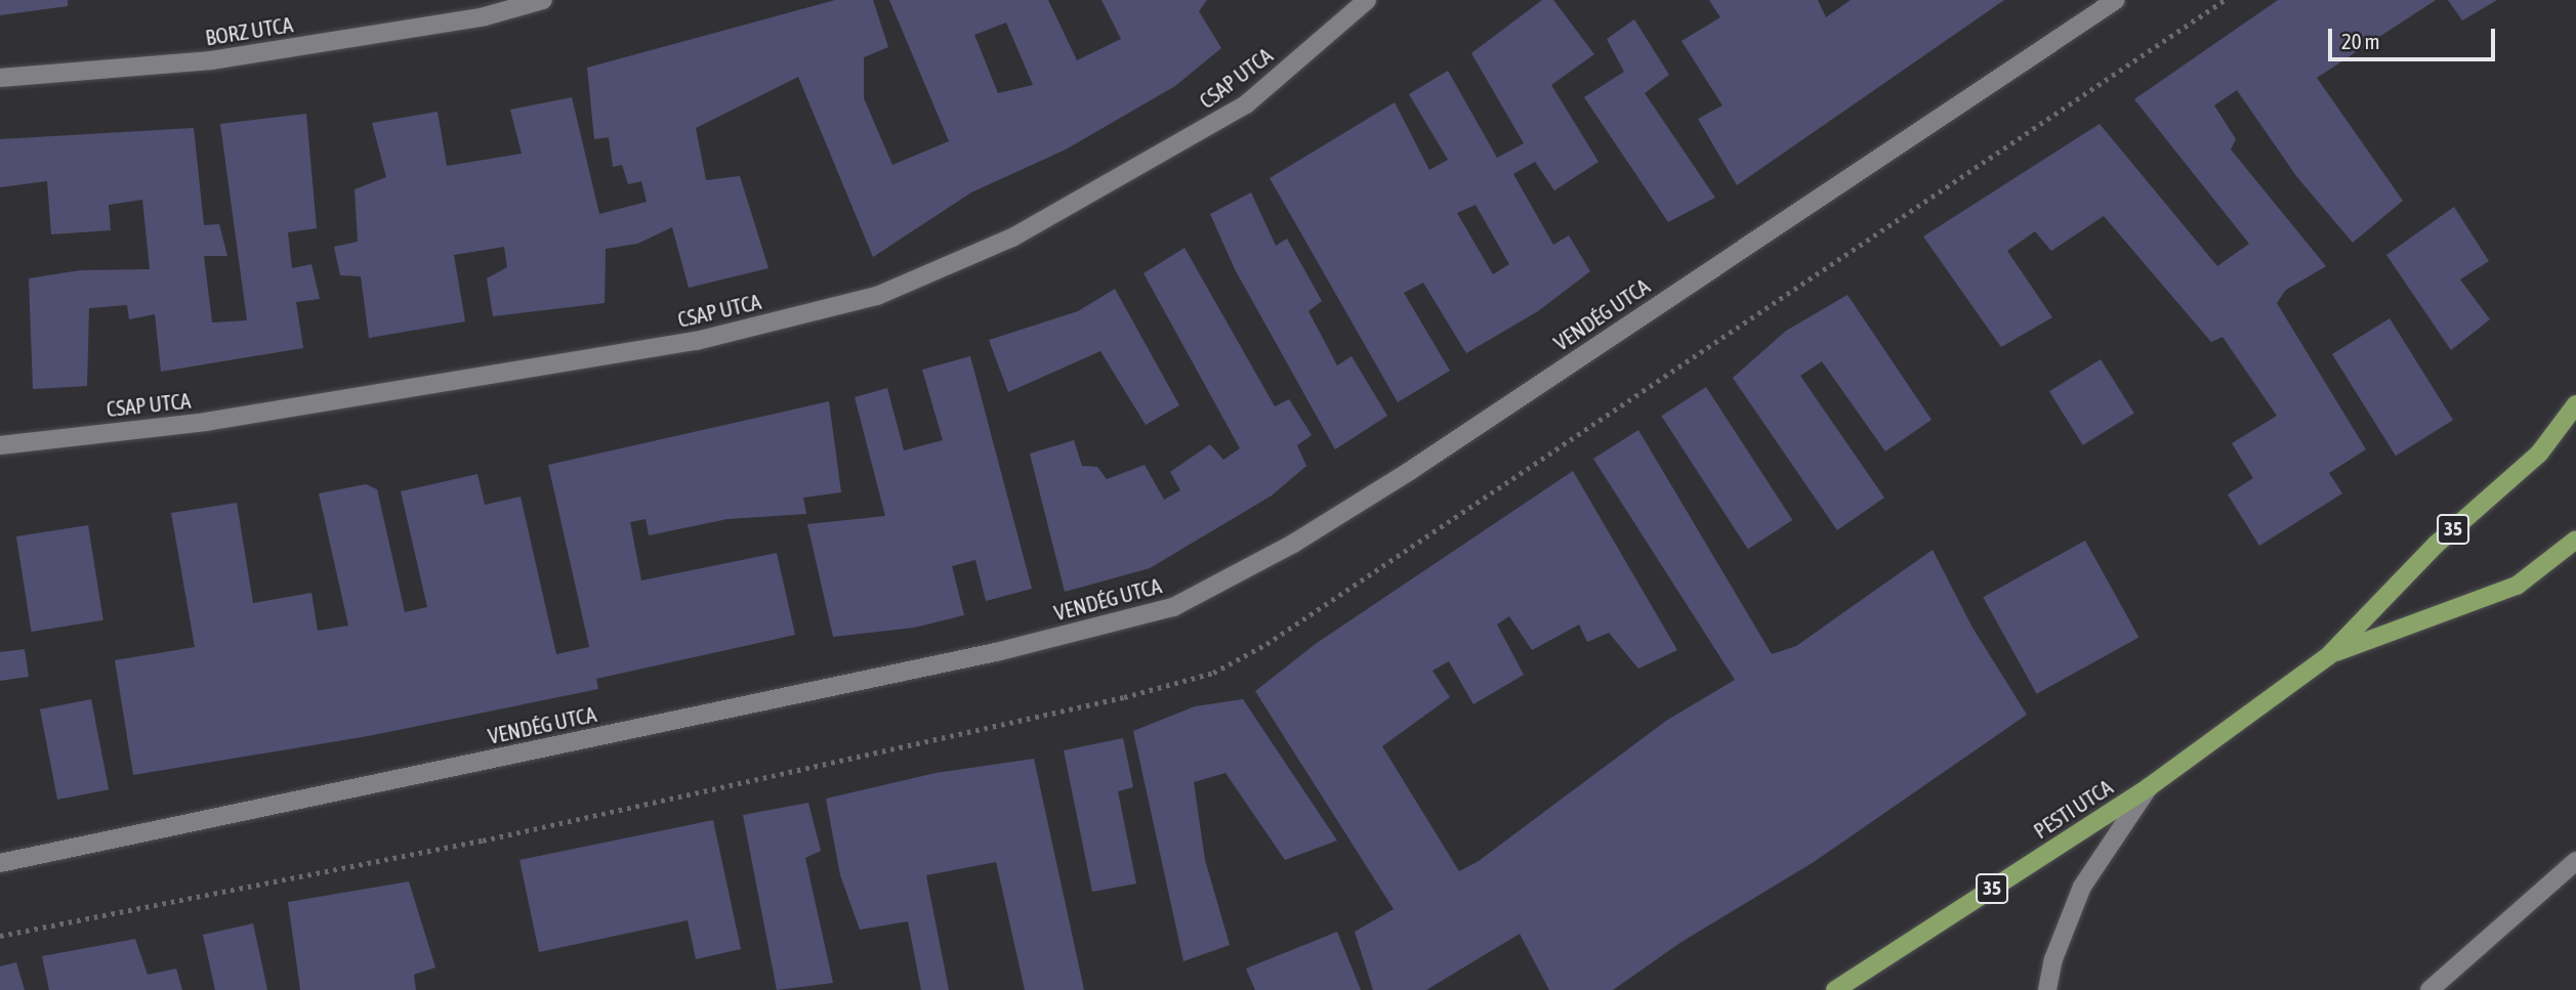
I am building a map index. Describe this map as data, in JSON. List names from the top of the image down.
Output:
{
  "streets": {
    "main road": ["35", "PESTI UTCA"],
    "street": ["BORZ UTCA", "CSAP UTCA", "VENDÉG UTCA"]
  },
  "scale_bar": "20 m"
}
